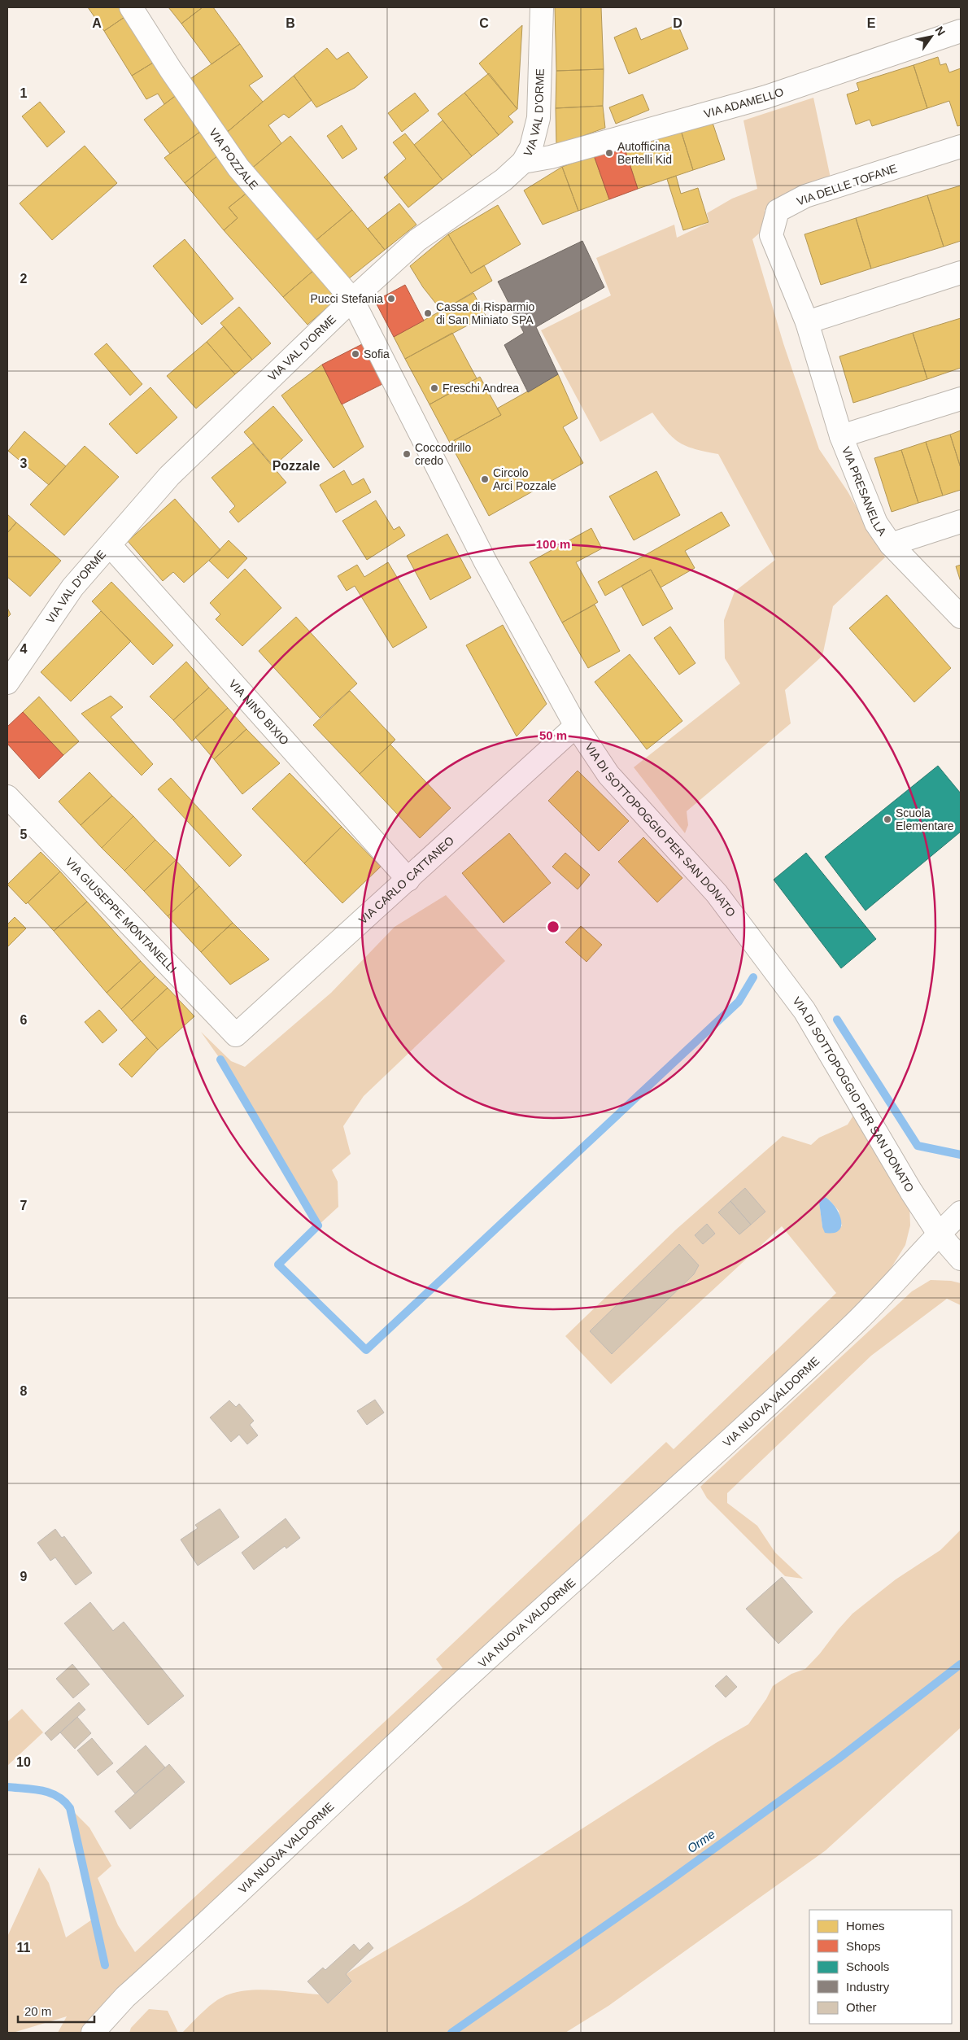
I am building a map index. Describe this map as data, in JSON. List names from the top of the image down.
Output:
{
  "streets": {
    "street": [
      "VIA ADAMELLO",
      "VIA VAL D'ORME",
      "VIA POZZALE",
      "VIA DELLE TOFANE",
      "VIA PRESANELLA",
      "VIA NINO BIXIO",
      "VIA DI SOTTOPOGGIO PER SAN DONATO",
      "VIA CARLO CATTANEO",
      "VIA GIUSEPPE MONTANELLI",
      "VIA NUOVA VALDORME"
    ]
  },
  "crossings": [
    ["VIA ADAMELLO", "VIA VAL D'ORME"],
    ["VIA VAL D'ORME", "VIA POZZALE"],
    ["VIA VAL D'ORME", "VIA NINO BIXIO"],
    ["VIA VAL D'ORME", "VIA DI SOTTOPOGGIO PER SAN DONATO"],
    ["VIA POZZALE", "VIA DI SOTTOPOGGIO PER SAN DONATO"],
    ["VIA DELLE TOFANE", "VIA PRESANELLA"],
    ["VIA NINO BIXIO", "VIA CARLO CATTANEO"],
    ["VIA DI SOTTOPOGGIO PER SAN DONATO", "VIA CARLO CATTANEO"],
    ["VIA DI SOTTOPOGGIO PER SAN DONATO", "VIA NUOVA VALDORME"],
    ["VIA CARLO CATTANEO", "VIA GIUSEPPE MONTANELLI"]
  ],
  "districts": ["Pozzale"],
  "water": ["Orme"],
  "places": [
    "Autofficina Bertelli Kid",
    "Pucci Stefania",
    "Cassa di Risparmio di San Miniato SPA",
    "Sofia",
    "Freschi Andrea",
    "Coccodrillo credo",
    "Circolo Arci Pozzale",
    "Scuola Elementare"
  ],
  "legend": [
    "Homes",
    "Shops",
    "Schools",
    "Industry",
    "Other"
  ],
  "scale_bar": "20 m",
  "north": "top right",
  "grid": {
    "columns": [
      "A",
      "B",
      "C",
      "D",
      "E"
    ],
    "rows": [
      "1",
      "2",
      "3",
      "4",
      "5",
      "6",
      "7",
      "8",
      "9",
      "10",
      "11"
    ]
  },
  "rings": ["100 m", "50 m"]
}
